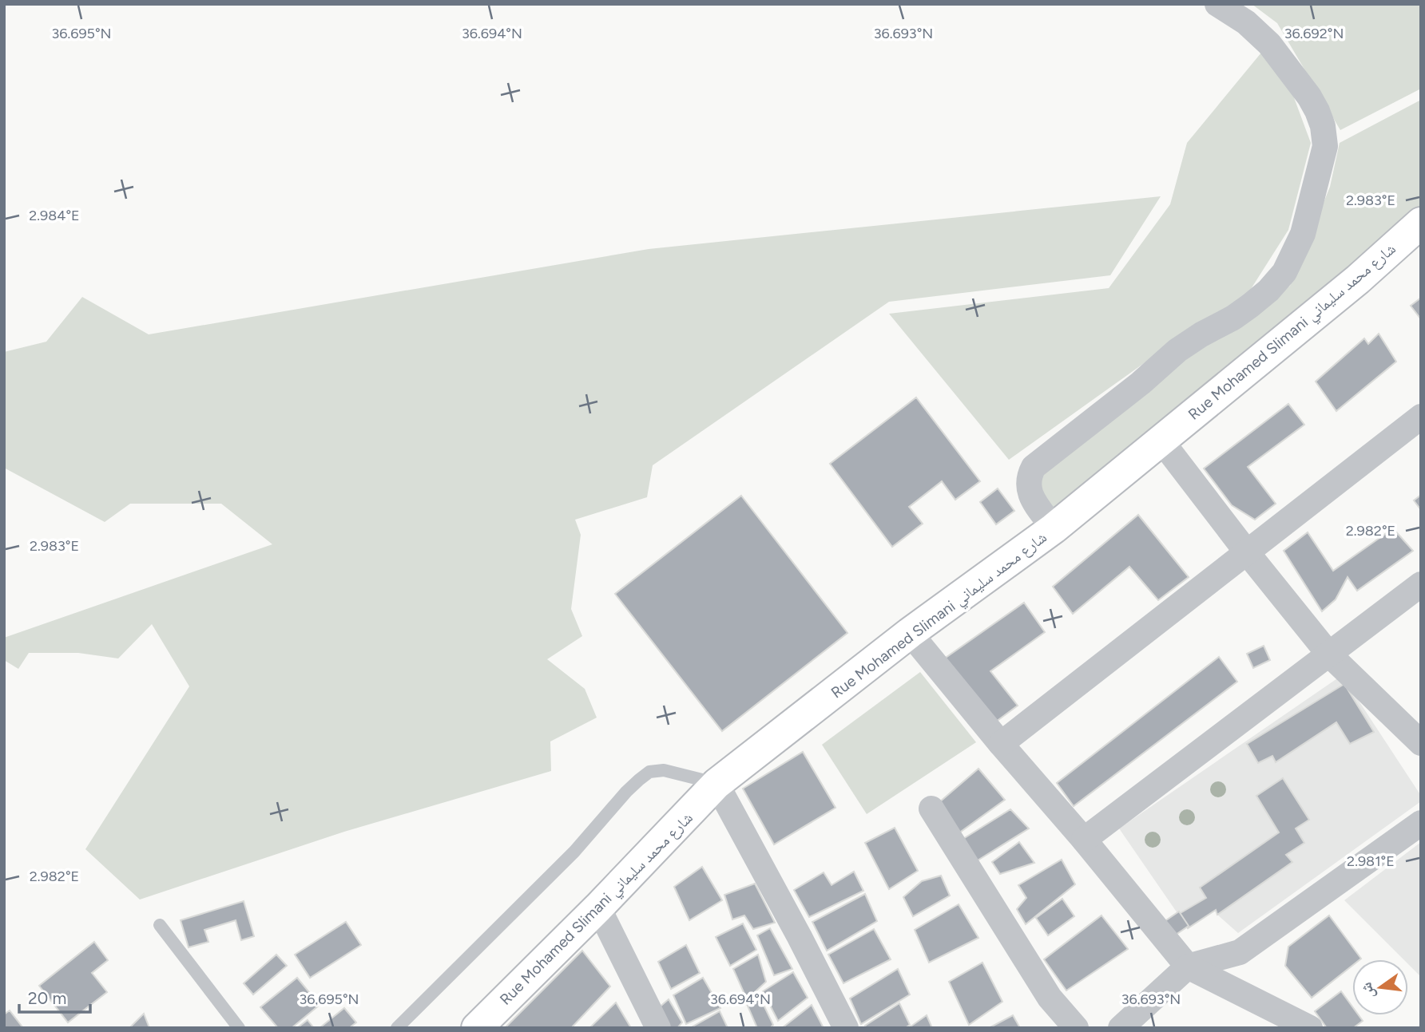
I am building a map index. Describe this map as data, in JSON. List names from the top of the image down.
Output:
{
  "streets": {
    "street": ["Rue Mohamed Slimani شارع محمد سليماني"]
  },
  "scale_bar": "20 m",
  "north": "left",
  "coordinates": [
    "36.695°N",
    "36.694°N",
    "36.693°N",
    "36.692°N",
    "2.983°E",
    "2.984°E",
    "2.982°E",
    "2.981°E"
  ]
}
